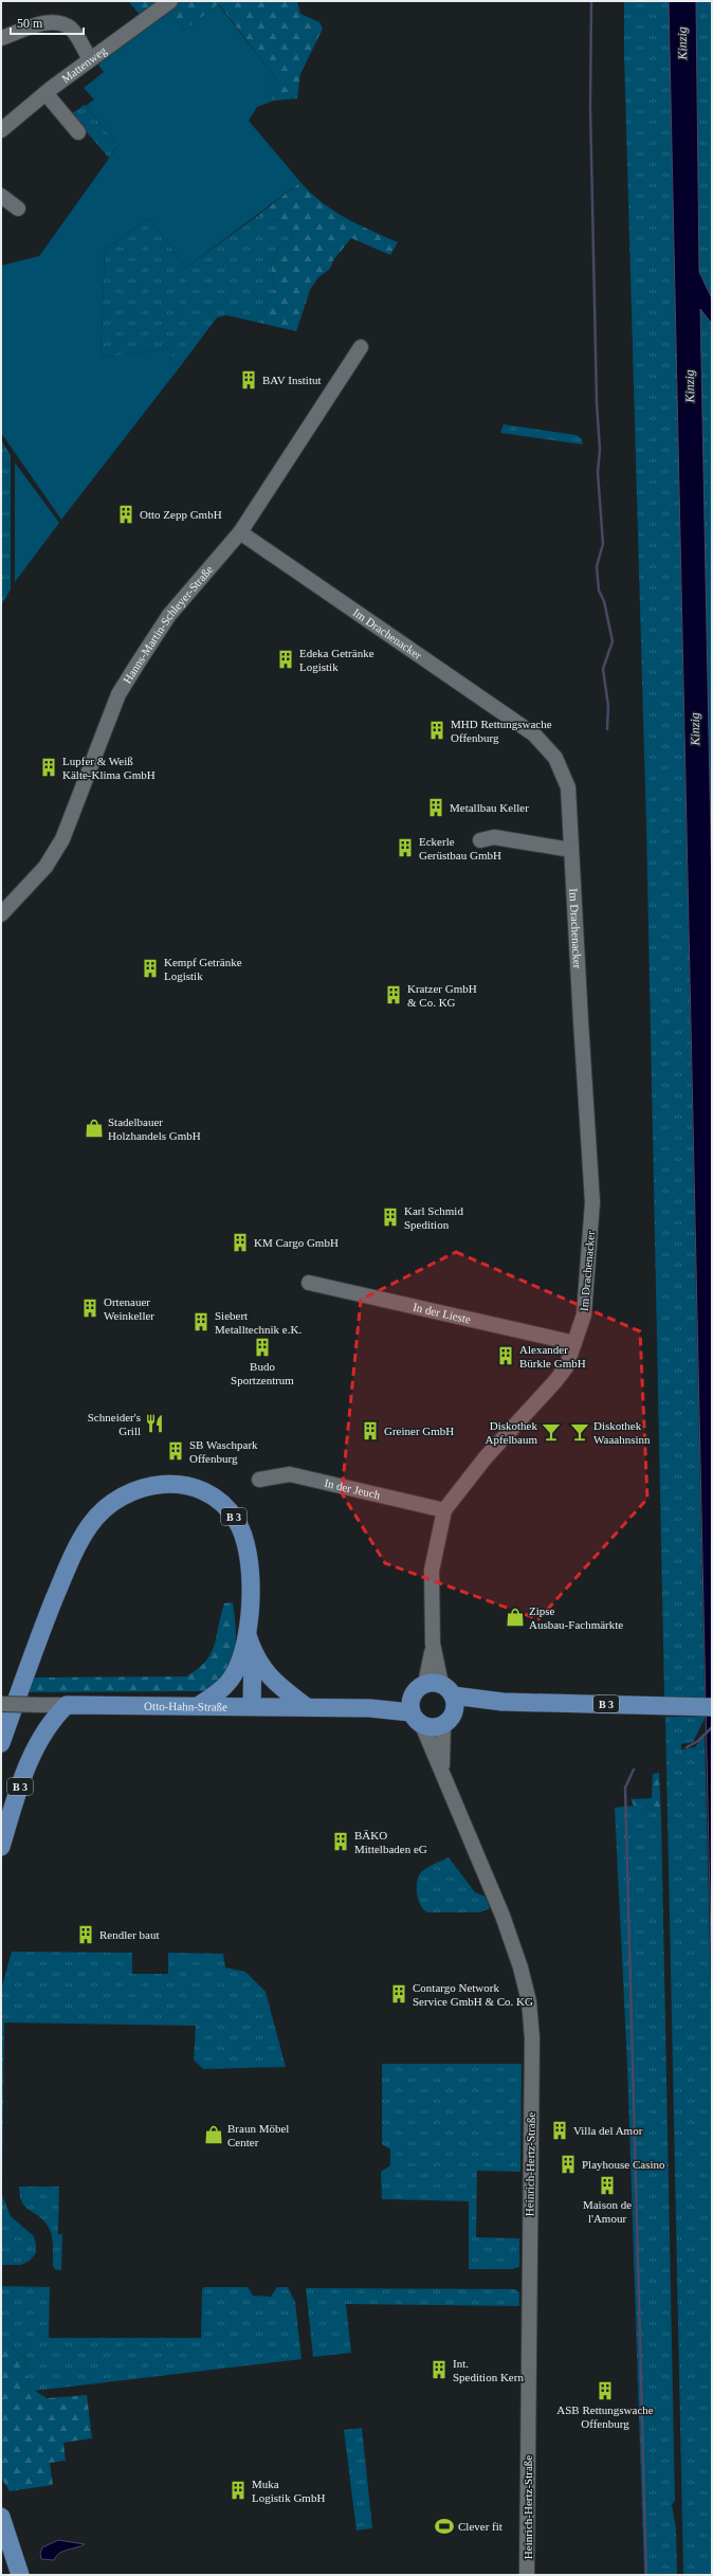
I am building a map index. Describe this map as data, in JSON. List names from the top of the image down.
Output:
{
  "streets": {
    "main road": ["B 3", "Otto-Hahn-Straße"],
    "street": [
      "Mattenweg",
      "Hanns-Martin-Schleyer-Straße",
      "Im Drachenacker",
      "In der Lieste",
      "In der Jeuch",
      "Heinrich-Hertz-Straße"
    ]
  },
  "crossings": [
    ["Hanns-Martin-Schleyer-Straße", "Im Drachenacker"],
    ["Im Drachenacker", "In der Lieste"],
    ["Im Drachenacker", "In der Jeuch"],
    ["Im Drachenacker", "Otto-Hahn-Straße"],
    ["Im Drachenacker", "Heinrich-Hertz-Straße"],
    ["B 3", "Otto-Hahn-Straße"],
    ["Otto-Hahn-Straße", "Heinrich-Hertz-Straße"]
  ],
  "water": ["Kinzig"],
  "places": {
    "building": [
      "BAV Institut",
      "Otto Zepp GmbH",
      "Edeka Getränke Logistik",
      "MHD Rettungswache Offenburg",
      "Lupfer & Weiß Kälte-Klima GmbH",
      "Metallbau Keller",
      "Eckerle Gerüstbau GmbH",
      "Kempf Getränke Logistik",
      "Kratzer GmbH & Co. KG",
      "Karl Schmid Spedition",
      "KM Cargo GmbH",
      "Ortenauer Weinkeller",
      "Siebert Metalltechnik e.K.",
      "Budo Sportzentrum",
      "Alexander Bürkle GmbH",
      "Greiner GmbH",
      "SB Waschpark Offenburg",
      "BÄKO Mittelbaden eG",
      "Rendler baut",
      "Contargo Network Service GmbH & Co. KG",
      "Villa del Amor",
      "Playhouse Casino",
      "Maison de l'Amour",
      "Int. Spedition Kern",
      "ASB Rettungswache Offenburg",
      "Muka Logistik GmbH"
    ],
    "shop": ["Stadelbauer Holzhandels GmbH", "Zipse Ausbau-Fachmärkte", "Braun Möbel Center"],
    "restaurant": ["Schneider's Grill"],
    "bar": ["Diskothek Apfelbaum", "Diskothek Waaahnsinn"],
    "sports": ["Clever fit"]
  },
  "scale_bar": "50 m"
}
